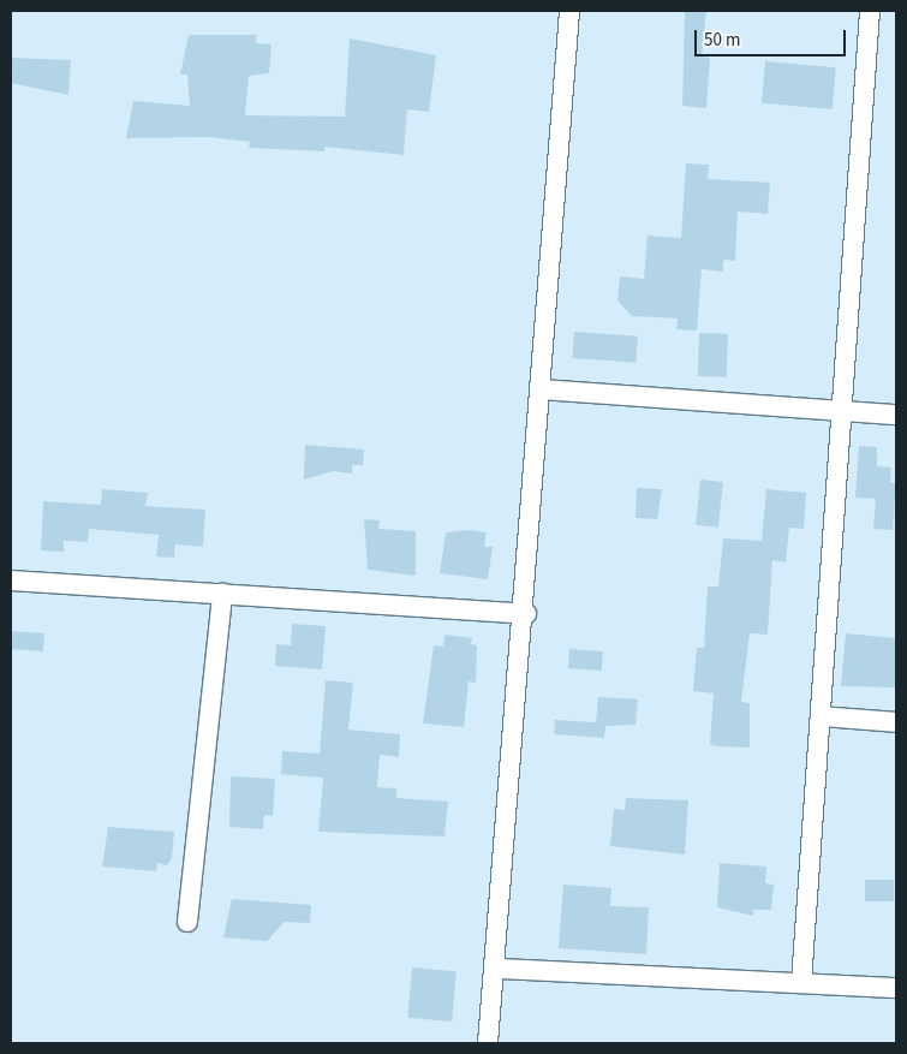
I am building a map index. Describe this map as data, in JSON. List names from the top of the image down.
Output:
{
  "scale_bar": "50 m"
}
